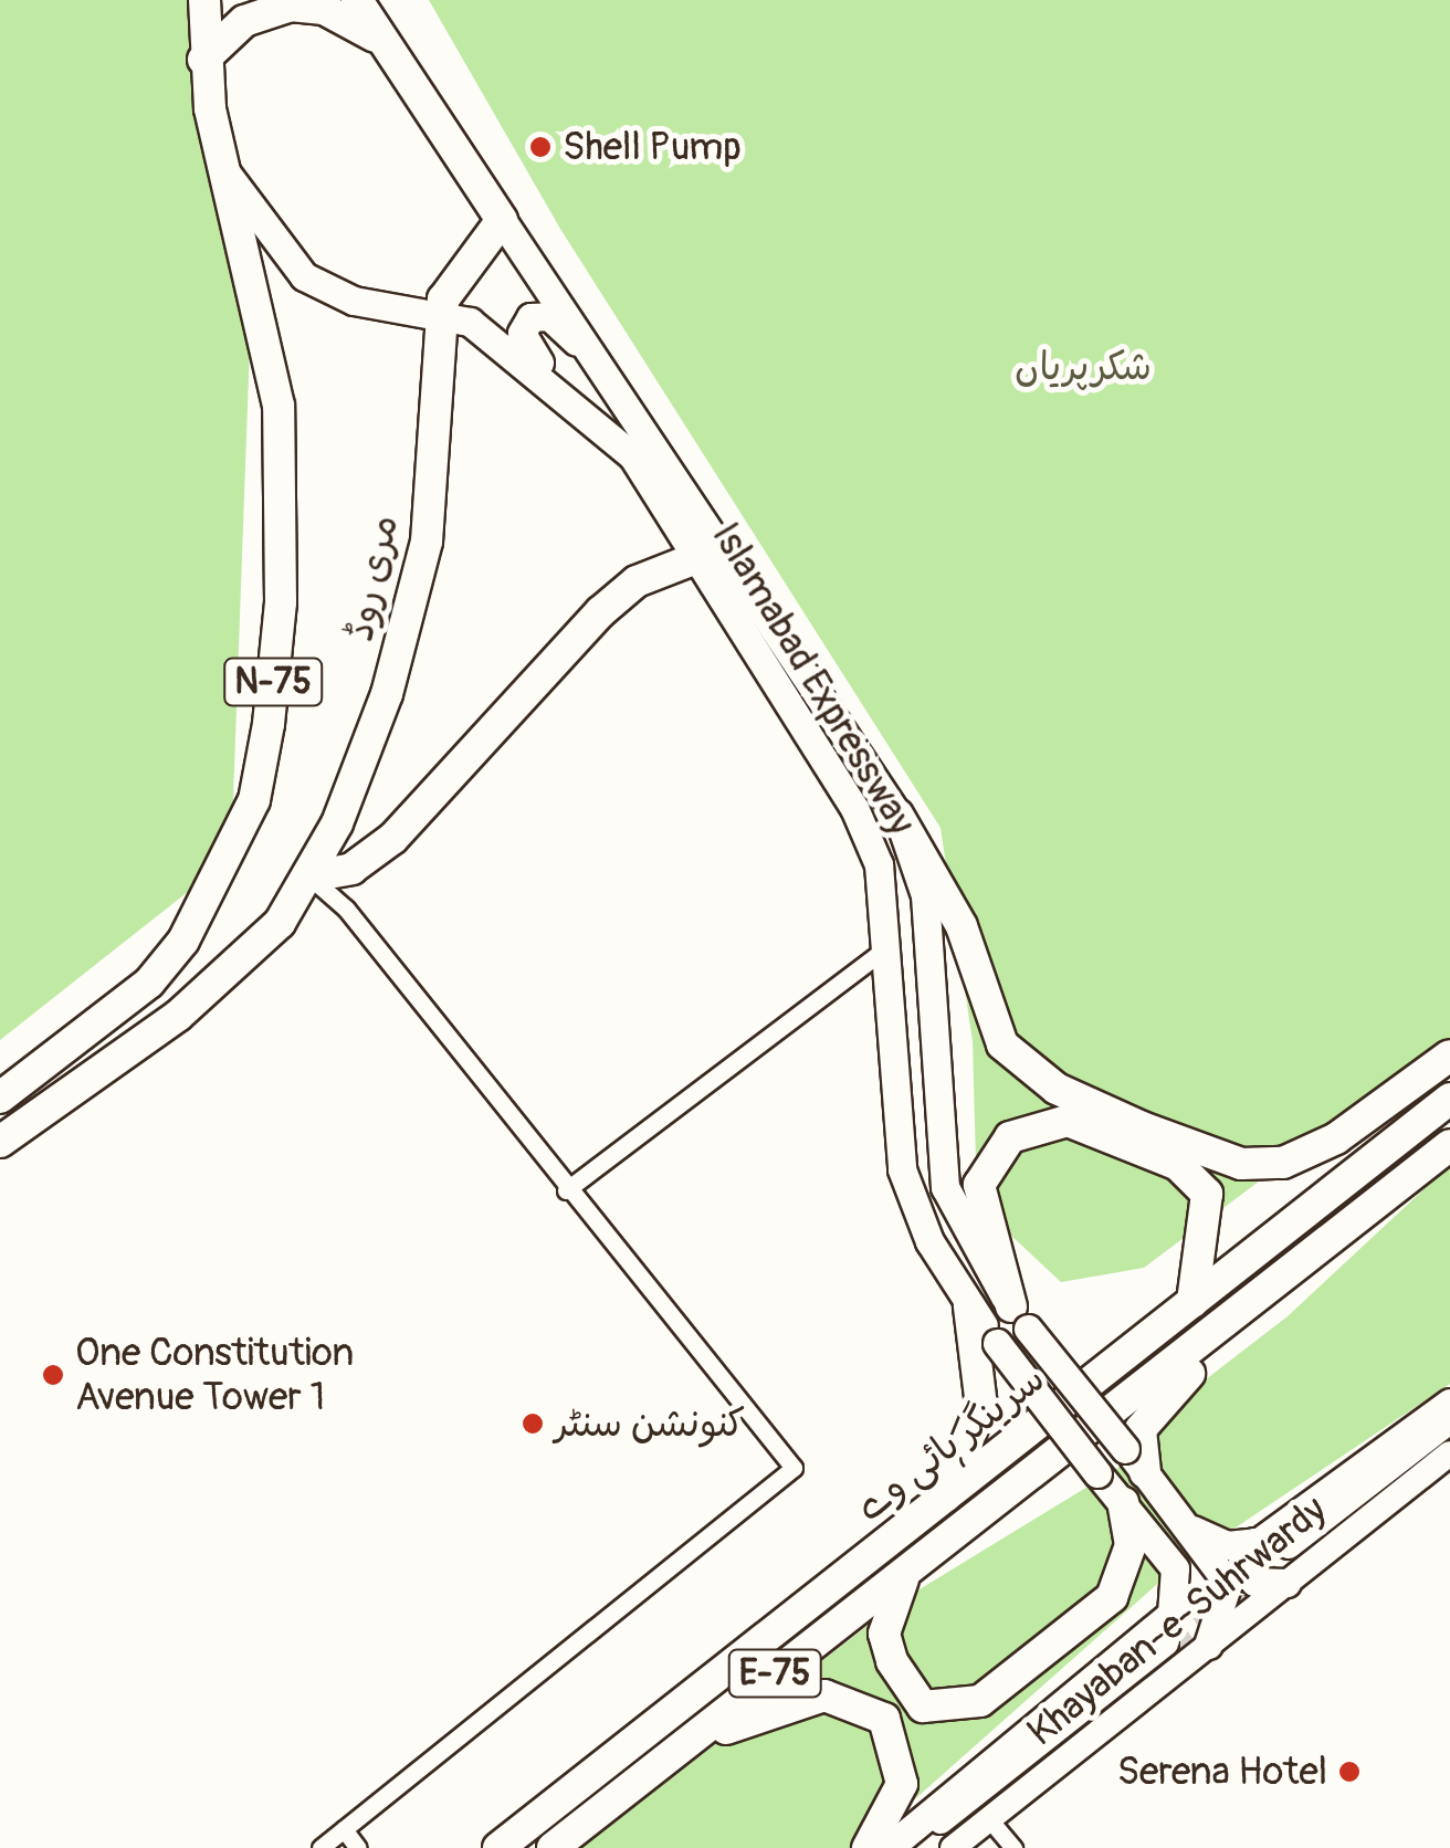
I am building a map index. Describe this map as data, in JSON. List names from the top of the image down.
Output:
{
  "streets": {
    "highway": [
      "مری روڈ",
      "N-75",
      "سرینگر ہائی وے",
      "E-75"
    ],
    "main road": ["Islamabad Expressway", "Khayaban-e-Suhrwardy"]
  },
  "crossings": [
    ["مری روڈ", "Islamabad Expressway"],
    ["Islamabad Expressway", "N-75"],
    ["Islamabad Expressway", "Khayaban-e-Suhrwardy"]
  ],
  "parks": ["شکرپریاں"],
  "places": [
    "Shell Pump",
    "One Constitution Avenue Tower 1",
    "کنونشن سنٹر",
    "Serena Hotel"
  ]
}
